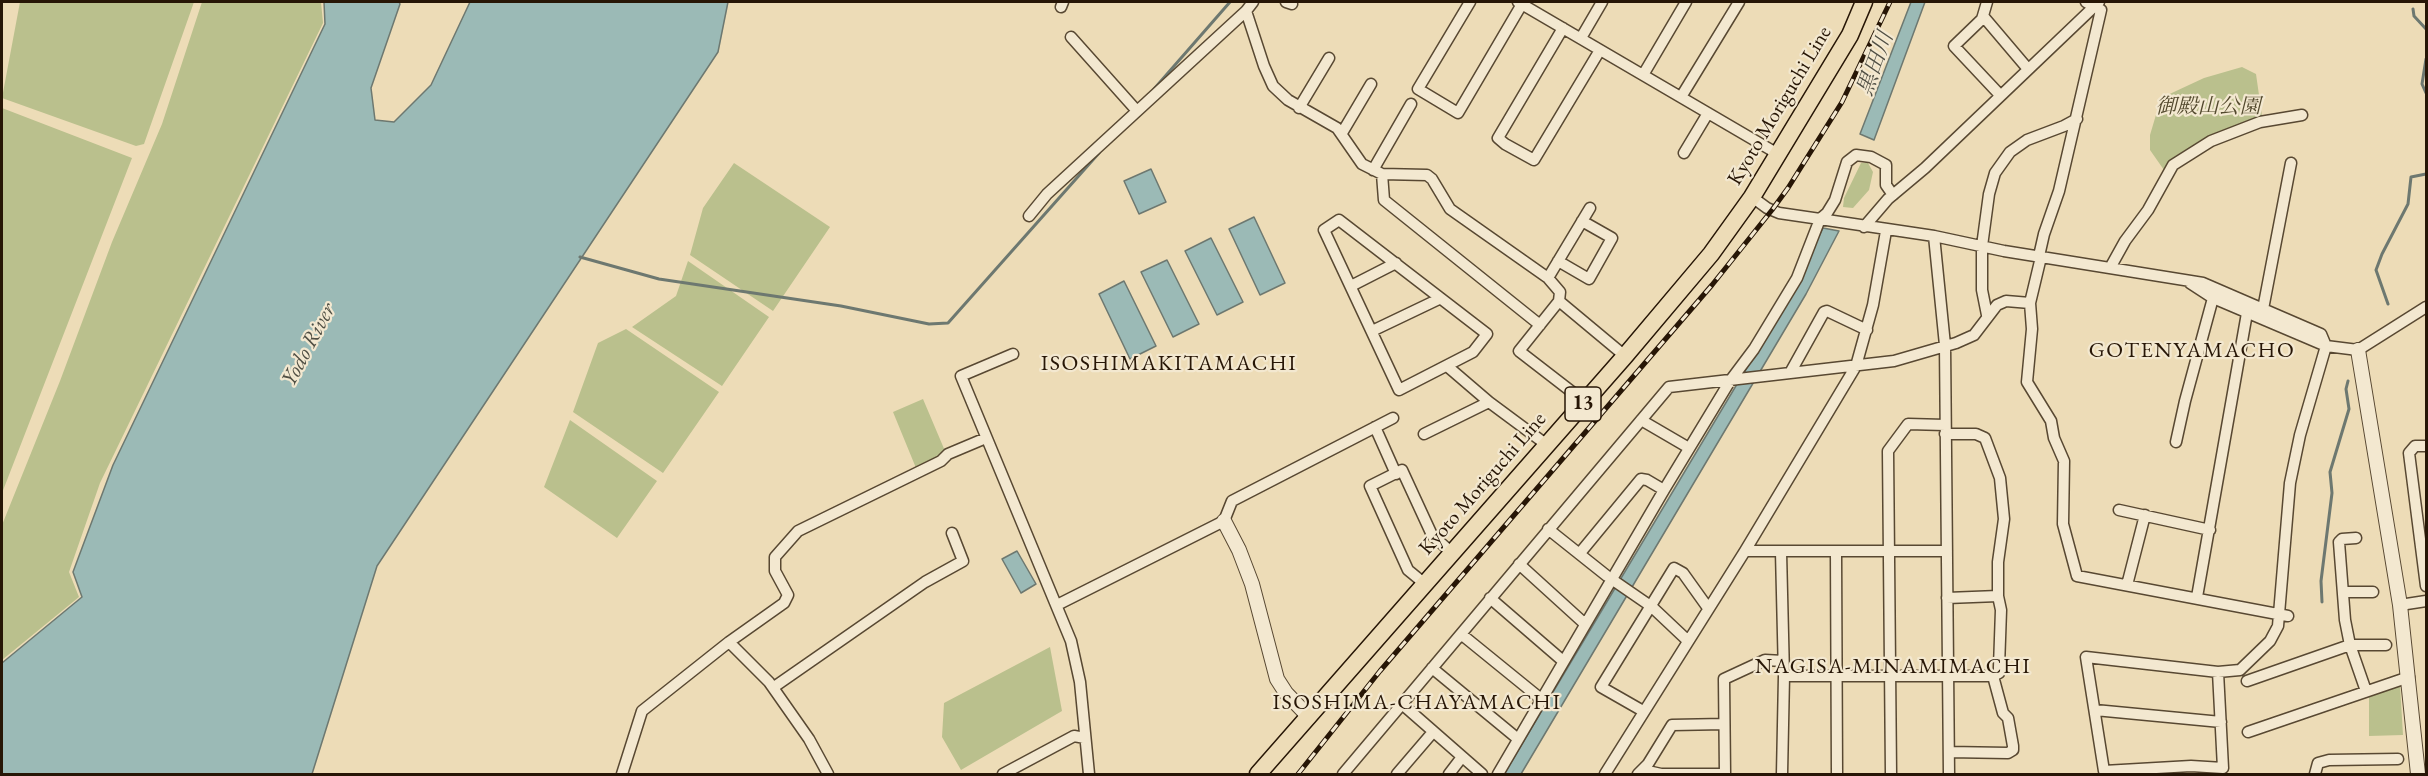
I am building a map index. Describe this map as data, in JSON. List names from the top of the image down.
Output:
{
  "streets": {
    "main road": ["Kyoto Moriguchi Line", "13"]
  },
  "districts": [
    "GOTENYAMACHO",
    "ISOSHIMAKITAMACHI",
    "NAGISA-MINAMIMACHI",
    "ISOSHIMA-CHAYAMACHI"
  ],
  "water": ["黒田川", "Yodo River"],
  "parks": ["御殿山公園"]
}
